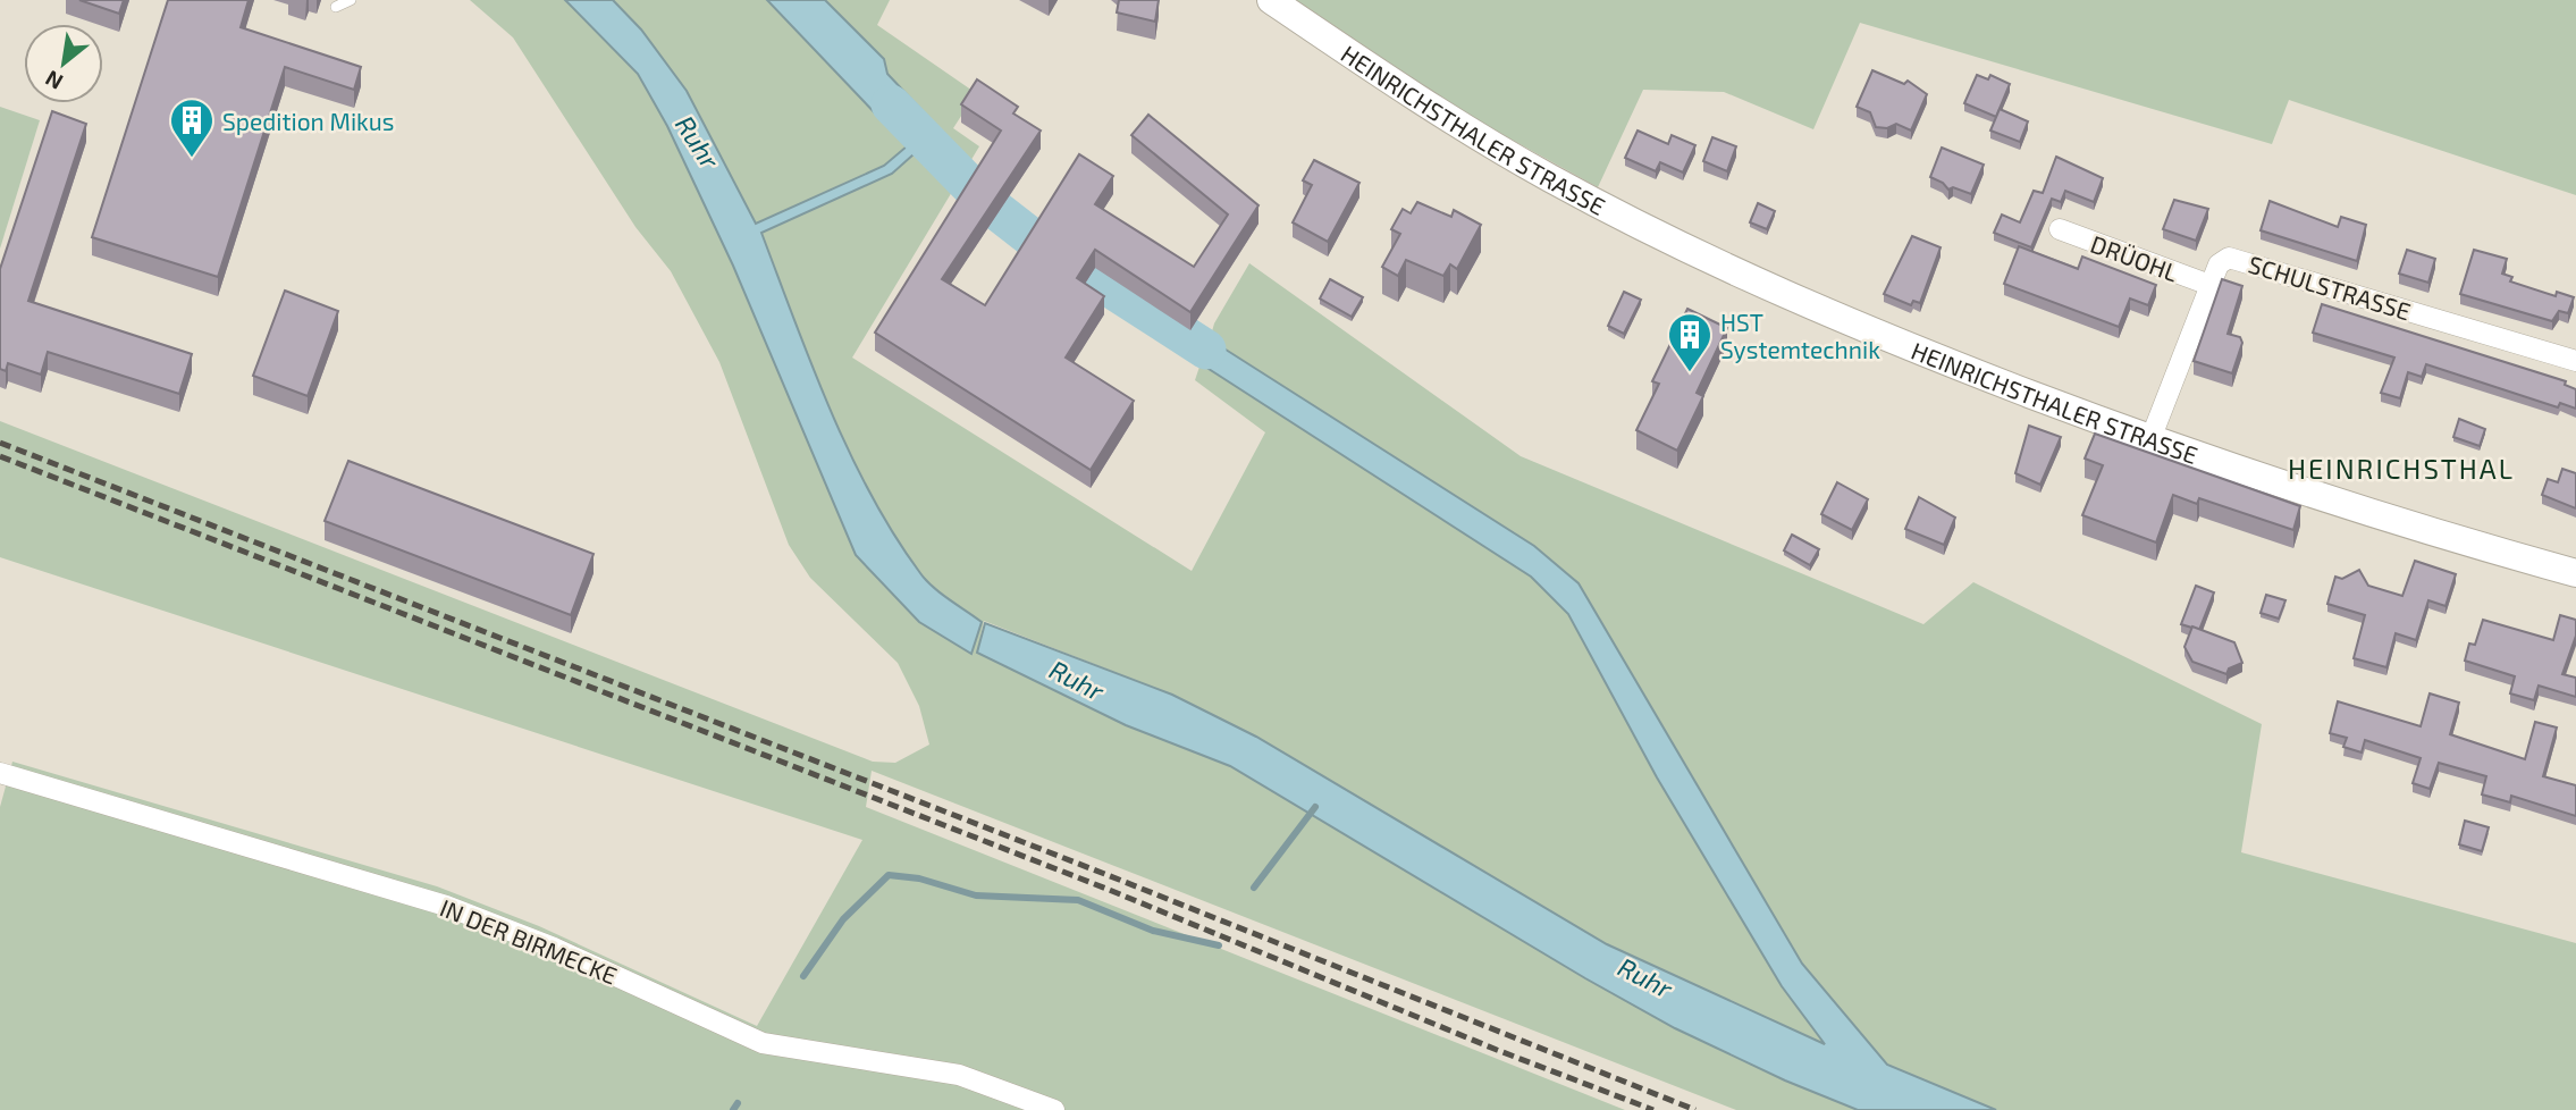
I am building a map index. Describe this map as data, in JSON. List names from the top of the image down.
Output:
{
  "streets": {
    "main road": ["HEINRICHSTHALER STRASSE"],
    "street": ["DRÜOHL", "SCHULSTRASSE", "IN DER BIRMECKE"]
  },
  "crossings": [
    ["HEINRICHSTHALER STRASSE", "SCHULSTRASSE"],
    ["DRÜOHL", "SCHULSTRASSE"]
  ],
  "districts": ["HEINRICHSTHAL"],
  "water": ["Ruhr"],
  "places": {
    "building": ["Spedition Mikus", "HST Systemtechnik"]
  },
  "north": "bottom left"
}
